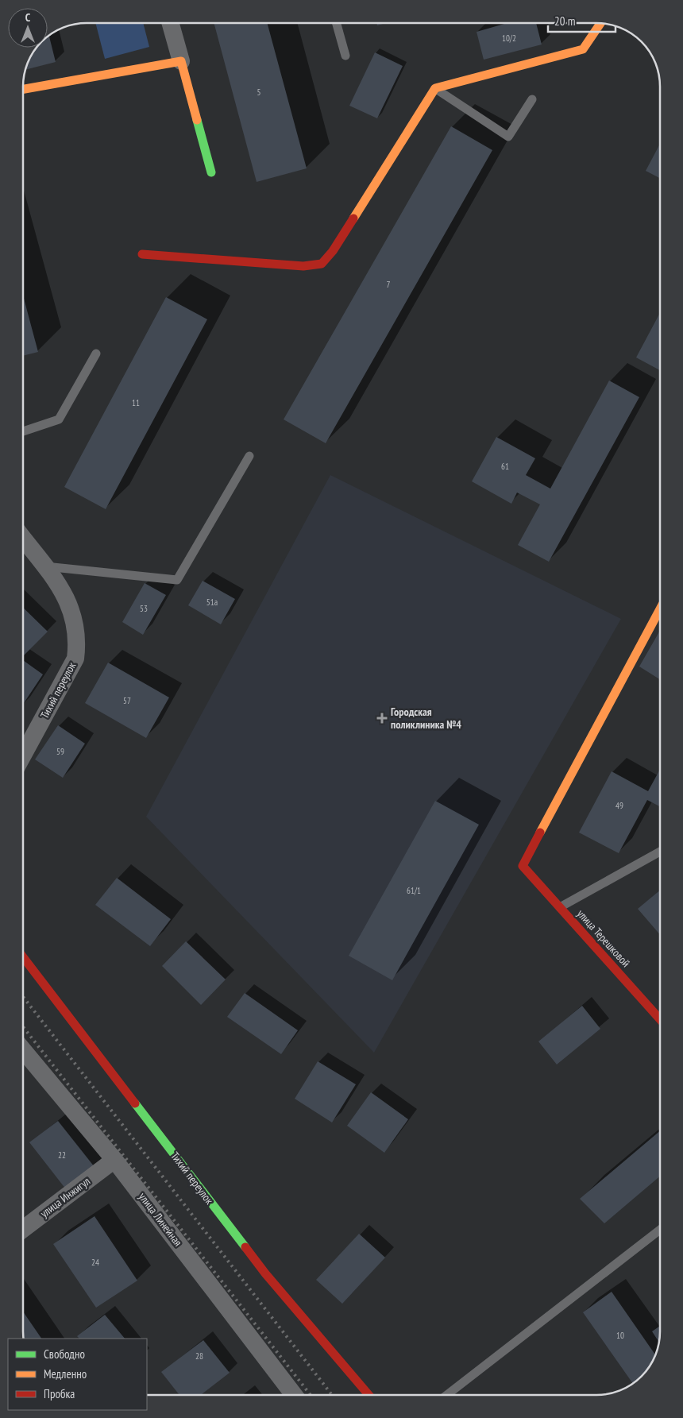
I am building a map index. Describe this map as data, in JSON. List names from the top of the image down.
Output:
{
  "streets": {
    "street": [
      "Тихий переулок",
      "улица Терешковой",
      "улица Инжигул",
      "улица Линейная"
    ]
  },
  "crossings": [
    ["улица Инжигул", "улица Линейная"]
  ],
  "places": {
    "health": ["Городская поликлиника №4"]
  },
  "house_numbers": [
    "10/2",
    "5",
    "7",
    "11",
    "61",
    "51а",
    "53",
    "57",
    "59",
    "49",
    "61/1",
    "22",
    "24",
    "10",
    "28"
  ],
  "legend": ["Свободно", "Медленно", "Пробка"],
  "scale_bar": "20 m",
  "north": "top"
}
